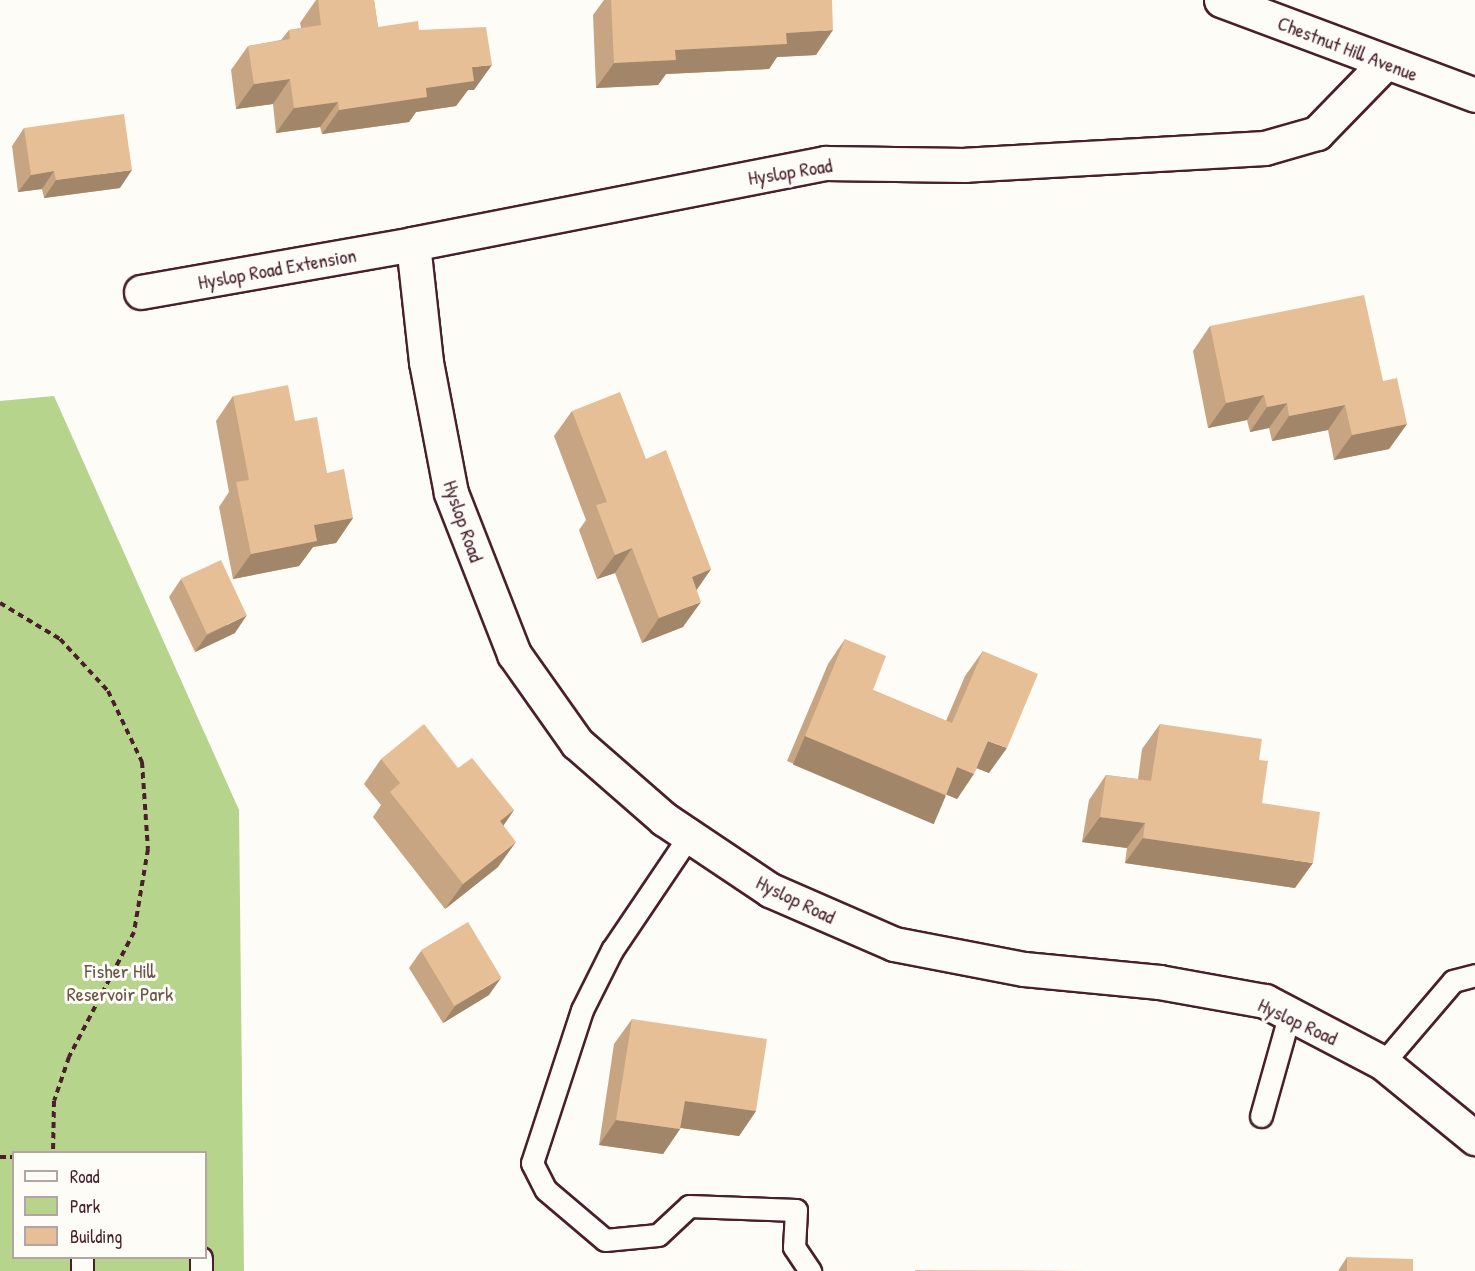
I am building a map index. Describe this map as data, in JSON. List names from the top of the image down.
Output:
{
  "streets": {
    "street": ["Chestnut Hill Avenue", "Hyslop Road", "Hyslop Road Extension"]
  },
  "crossings": [
    ["Chestnut Hill Avenue", "Hyslop Road"],
    ["Hyslop Road", "Hyslop Road Extension"]
  ],
  "parks": ["Fisher Hill Reservoir Park"],
  "legend": ["Road", "Park", "Building"]
}
